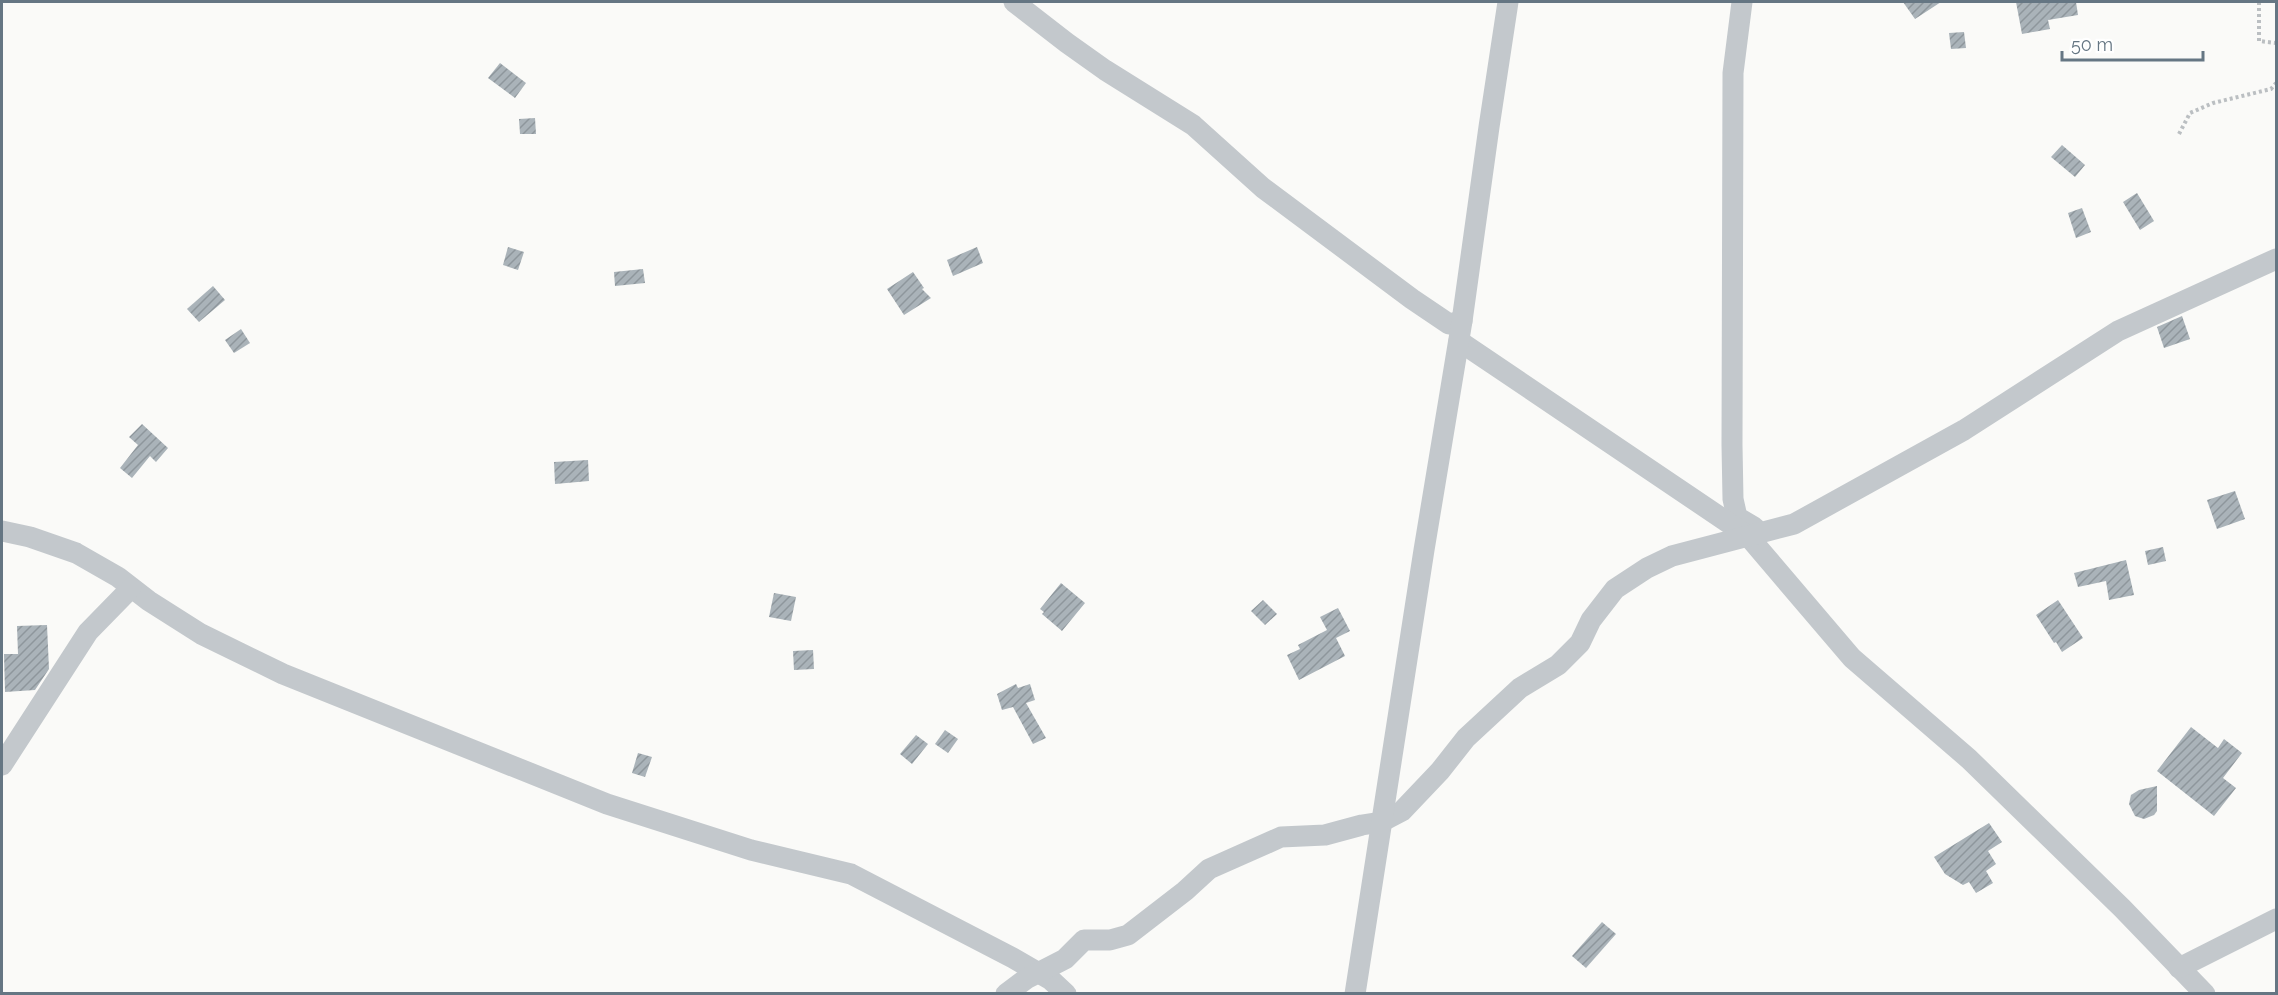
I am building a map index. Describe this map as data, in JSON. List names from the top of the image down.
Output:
{
  "scale_bar": "50 m"
}
